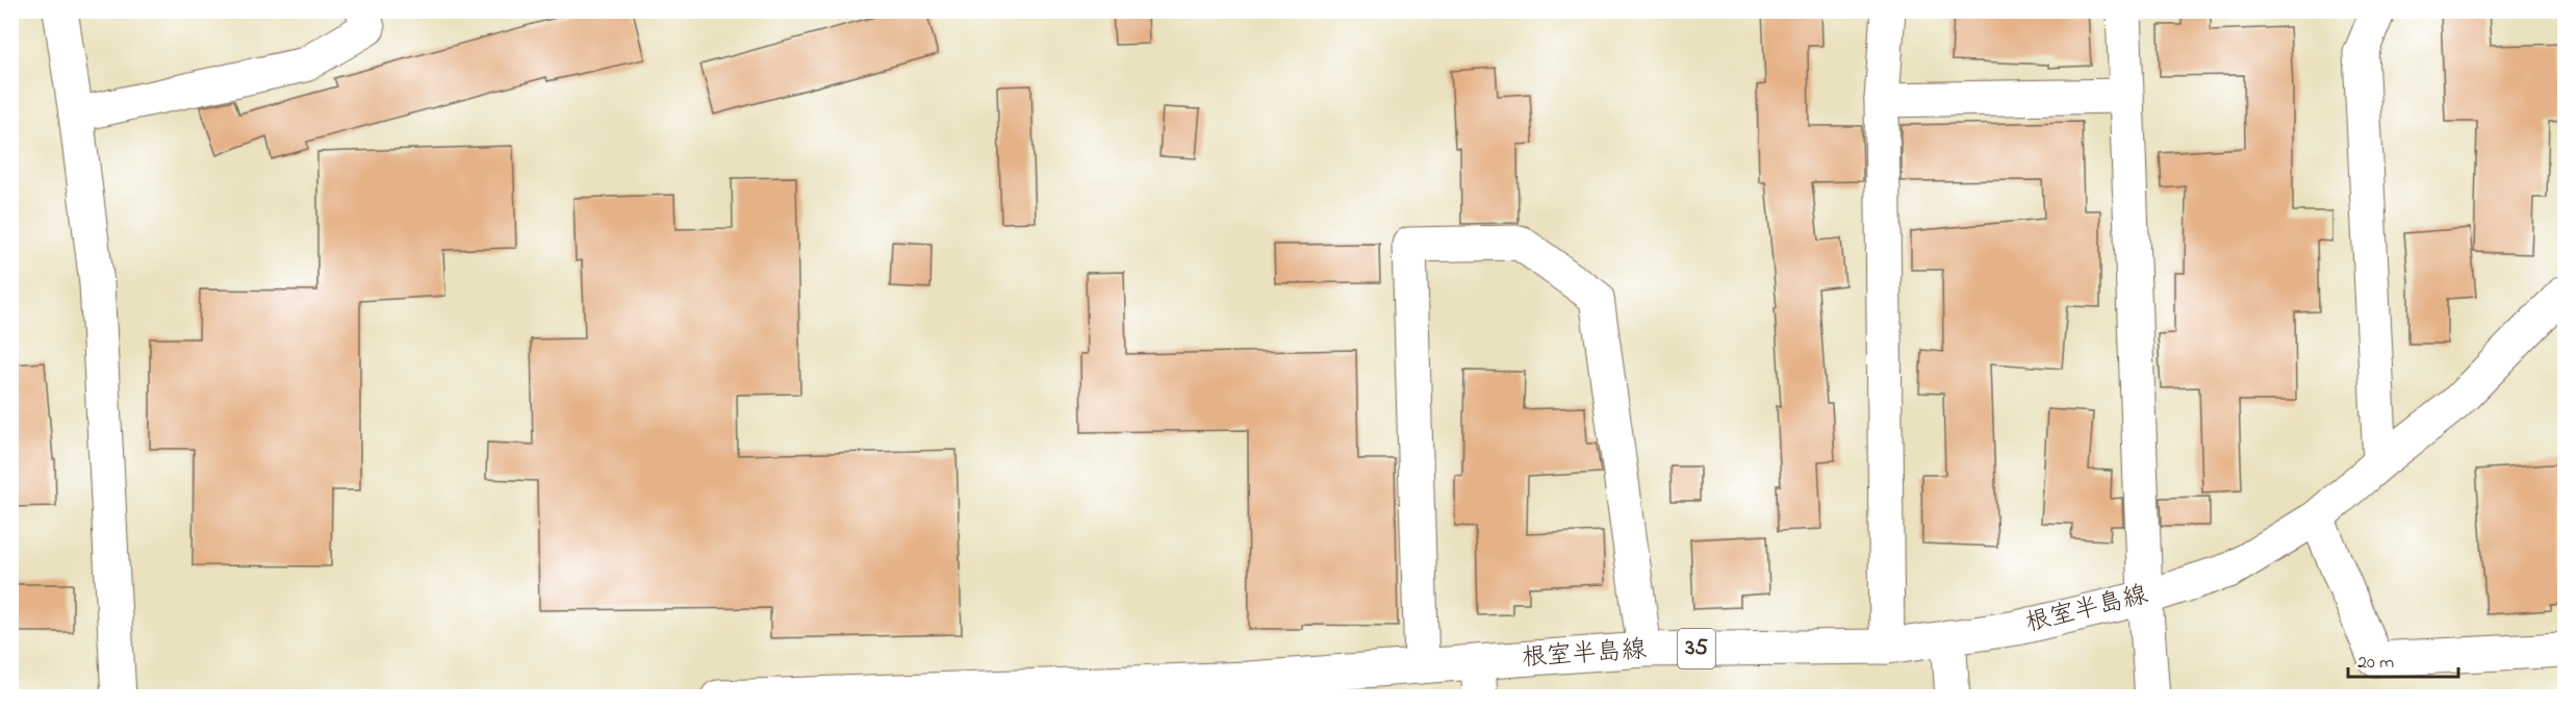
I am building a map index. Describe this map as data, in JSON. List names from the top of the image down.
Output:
{
  "streets": {
    "street": ["根室半島線", "35"]
  },
  "scale_bar": "20 m"
}
